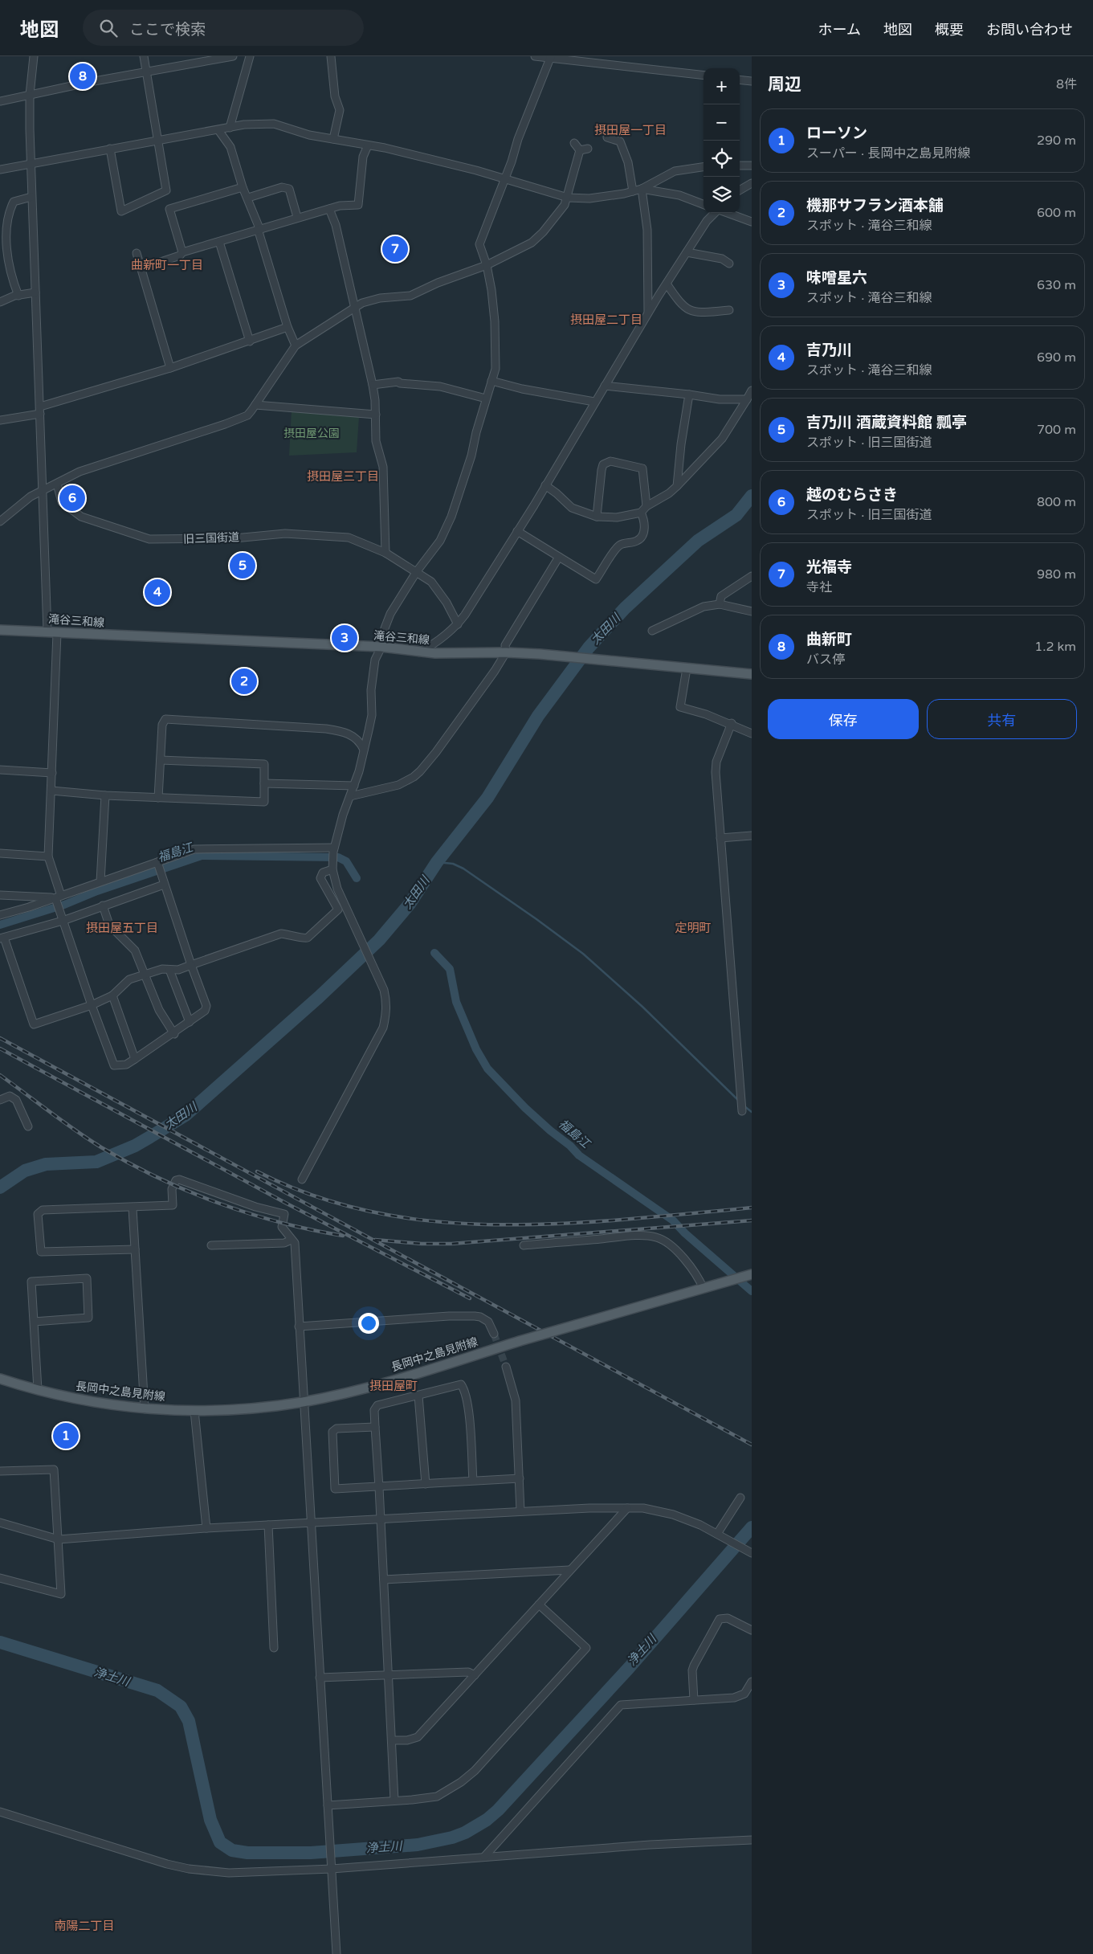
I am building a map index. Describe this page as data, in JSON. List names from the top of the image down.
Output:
{
  "streets": {
    "main road": ["滝谷三和線", "長岡中之島見附線"],
    "street": ["旧三国街道"]
  },
  "districts": [
    "摂田屋一丁目",
    "曲新町一丁目",
    "摂田屋二丁目",
    "摂田屋三丁目",
    "摂田屋五丁目",
    "定明町",
    "摂田屋町",
    "南陽二丁目"
  ],
  "water": ["太田川", "福島江", "浄土川"],
  "parks": ["摂田屋公園"],
  "page": {
    "header": "地図",
    "search": "ここで検索",
    "nav": [
      "ホーム",
      "地図",
      "概要",
      "お問い合わせ"
    ],
    "heading": ["周辺", "8件"],
    "pins": [
      "8",
      "7",
      "6",
      "5",
      "4",
      "3",
      "2",
      "1"
    ],
    "map_buttons": ["+", "−"],
    "list": [
      {
        "mark": "1",
        "name": "ローソン",
        "note": "スーパー · 長岡中之島見附線",
        "value": "290 m"
      },
      {
        "mark": "2",
        "name": "機那サフラン酒本舗",
        "note": "スポット · 滝谷三和線",
        "value": "600 m"
      },
      {
        "mark": "3",
        "name": "味噌星六",
        "note": "スポット · 滝谷三和線",
        "value": "630 m"
      },
      {
        "mark": "4",
        "name": "吉乃川",
        "note": "スポット · 滝谷三和線",
        "value": "690 m"
      },
      {
        "mark": "5",
        "name": "吉乃川 酒蔵資料館 瓢亭",
        "note": "スポット · 旧三国街道",
        "value": "700 m"
      },
      {
        "mark": "6",
        "name": "越のむらさき",
        "note": "スポット · 旧三国街道",
        "value": "800 m"
      },
      {
        "mark": "7",
        "name": "光福寺",
        "note": "寺社",
        "value": "980 m"
      },
      {
        "mark": "8",
        "name": "曲新町",
        "note": "バス停",
        "value": "1.2 km"
      }
    ],
    "buttons": ["保存", "共有"]
  }
}
